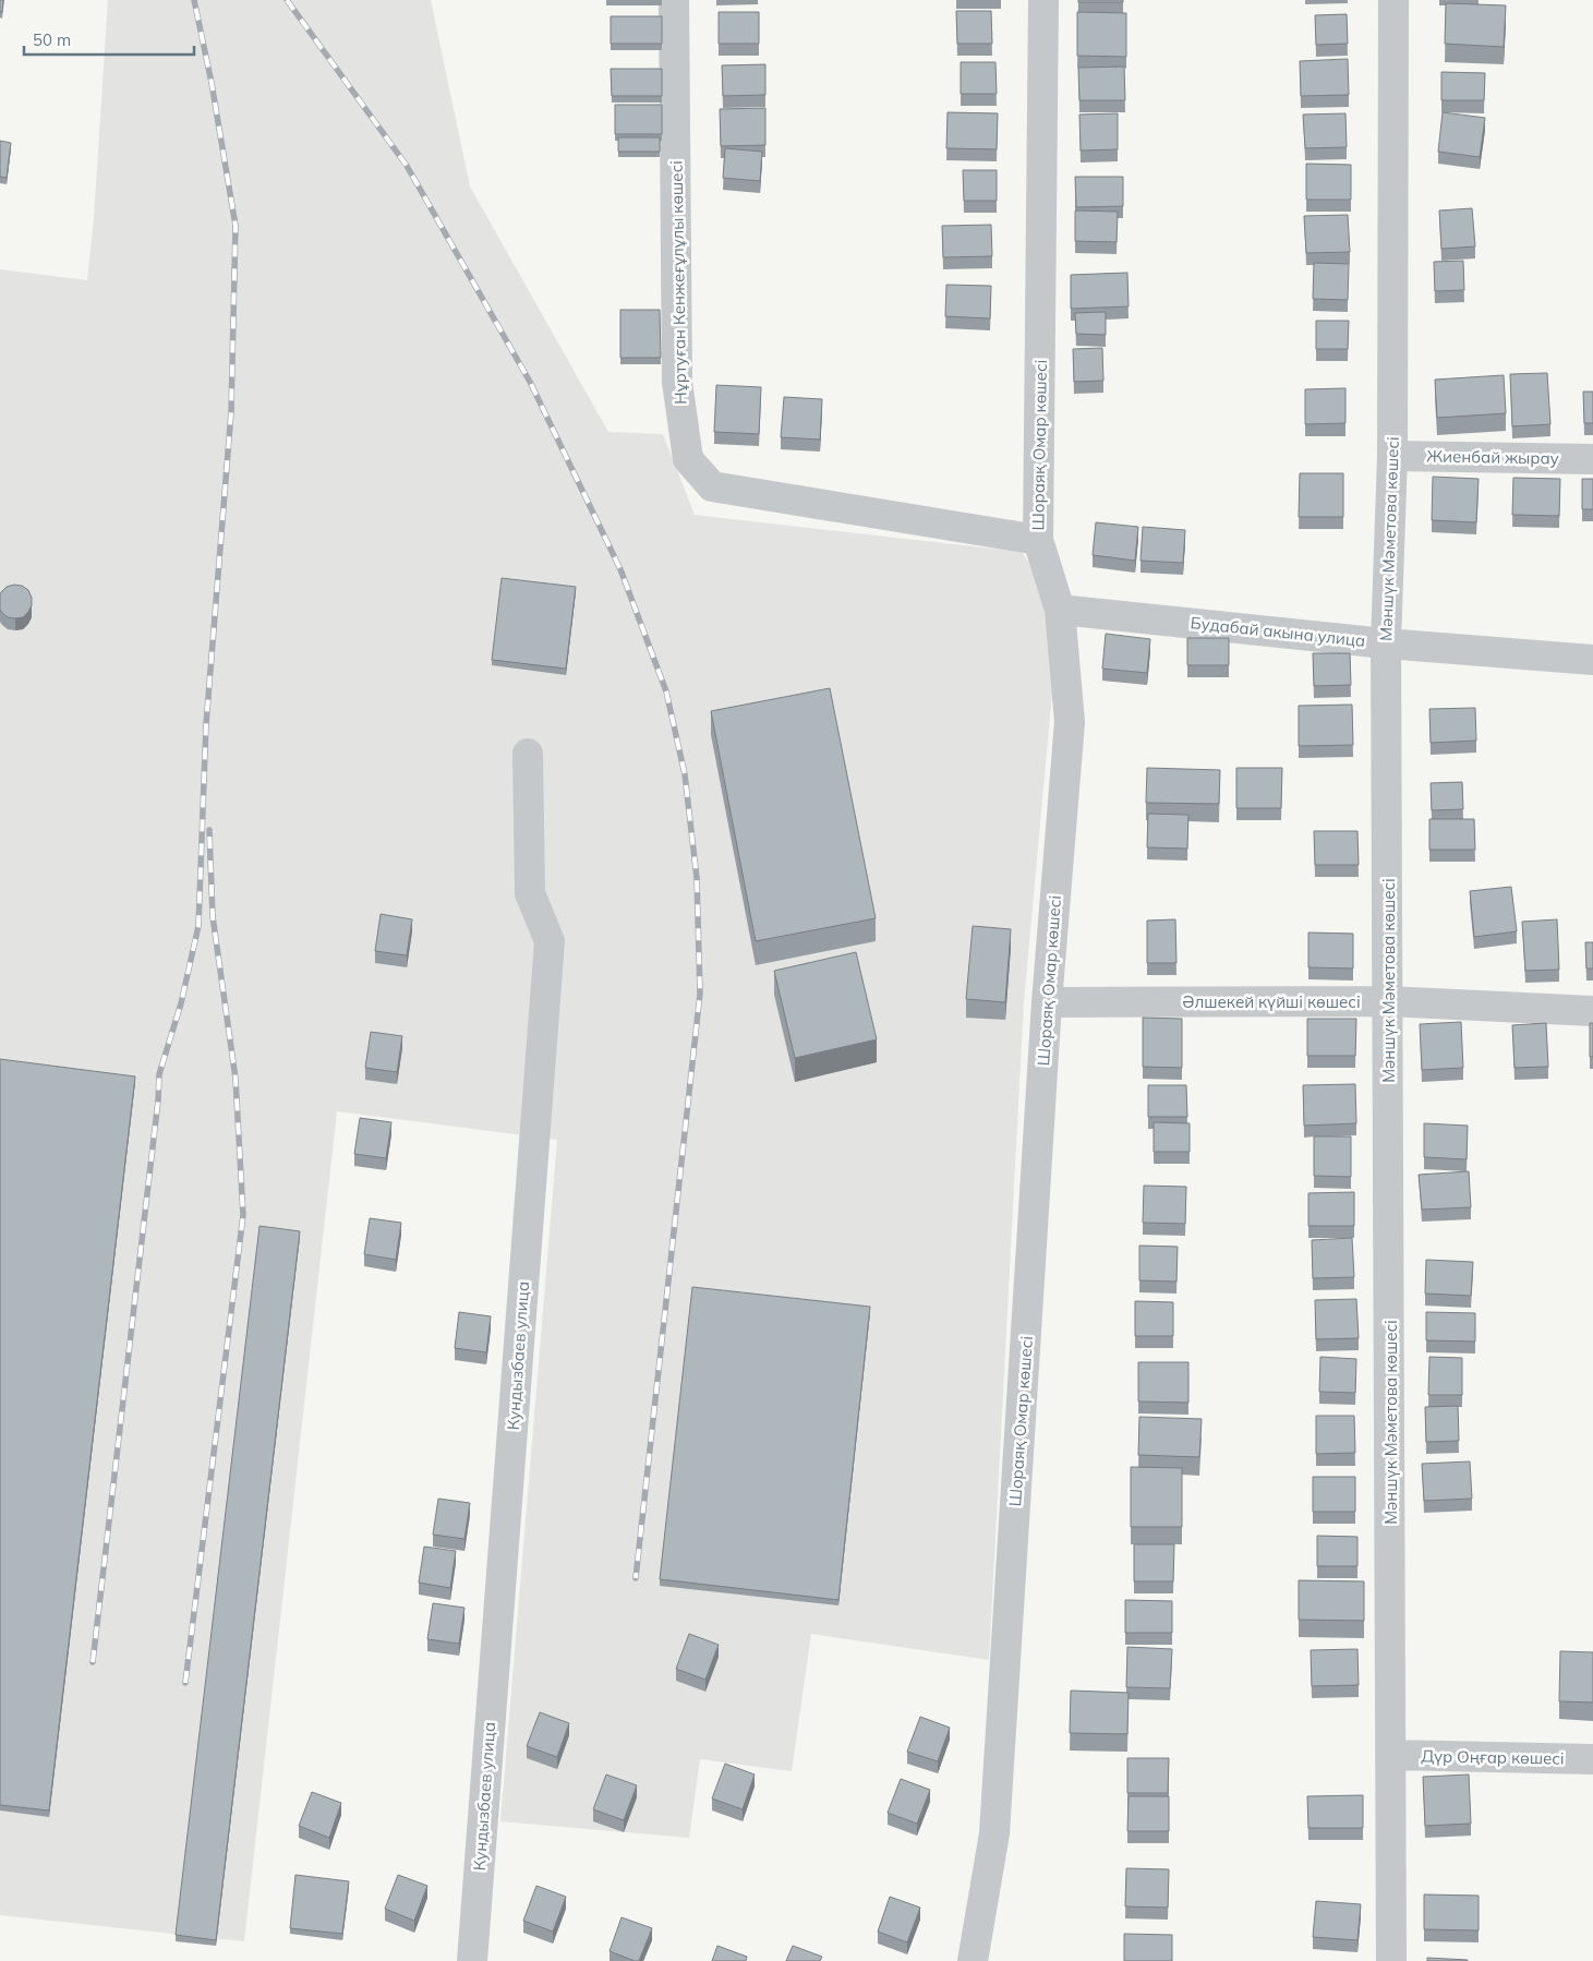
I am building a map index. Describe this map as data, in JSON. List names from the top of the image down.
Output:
{
  "streets": {
    "street": [
      "Нұртуған Кенжеғұлұлы көшесі",
      "Шораяқ Омар көшесі",
      "Жиенбай жырау",
      "Мәншүк Мәметова көшесі",
      "Будабай акына улица",
      "Әлшекей күйші көшесі",
      "Кундызбаев улица",
      "Дүр Оңғар көшесі"
    ]
  },
  "crossings": [
    ["Нұртуған Кенжеғұлұлы көшесі", "Шораяқ Омар көшесі"],
    ["Шораяқ Омар көшесі", "Будабай акына улица"],
    ["Шораяқ Омар көшесі", "Әлшекей күйші көшесі"],
    ["Жиенбай жырау", "Мәншүк Мәметова көшесі"],
    ["Мәншүк Мәметова көшесі", "Будабай акына улица"],
    ["Мәншүк Мәметова көшесі", "Әлшекей күйші көшесі"],
    ["Мәншүк Мәметова көшесі", "Дүр Оңғар көшесі"]
  ],
  "scale_bar": "50 m"
}
